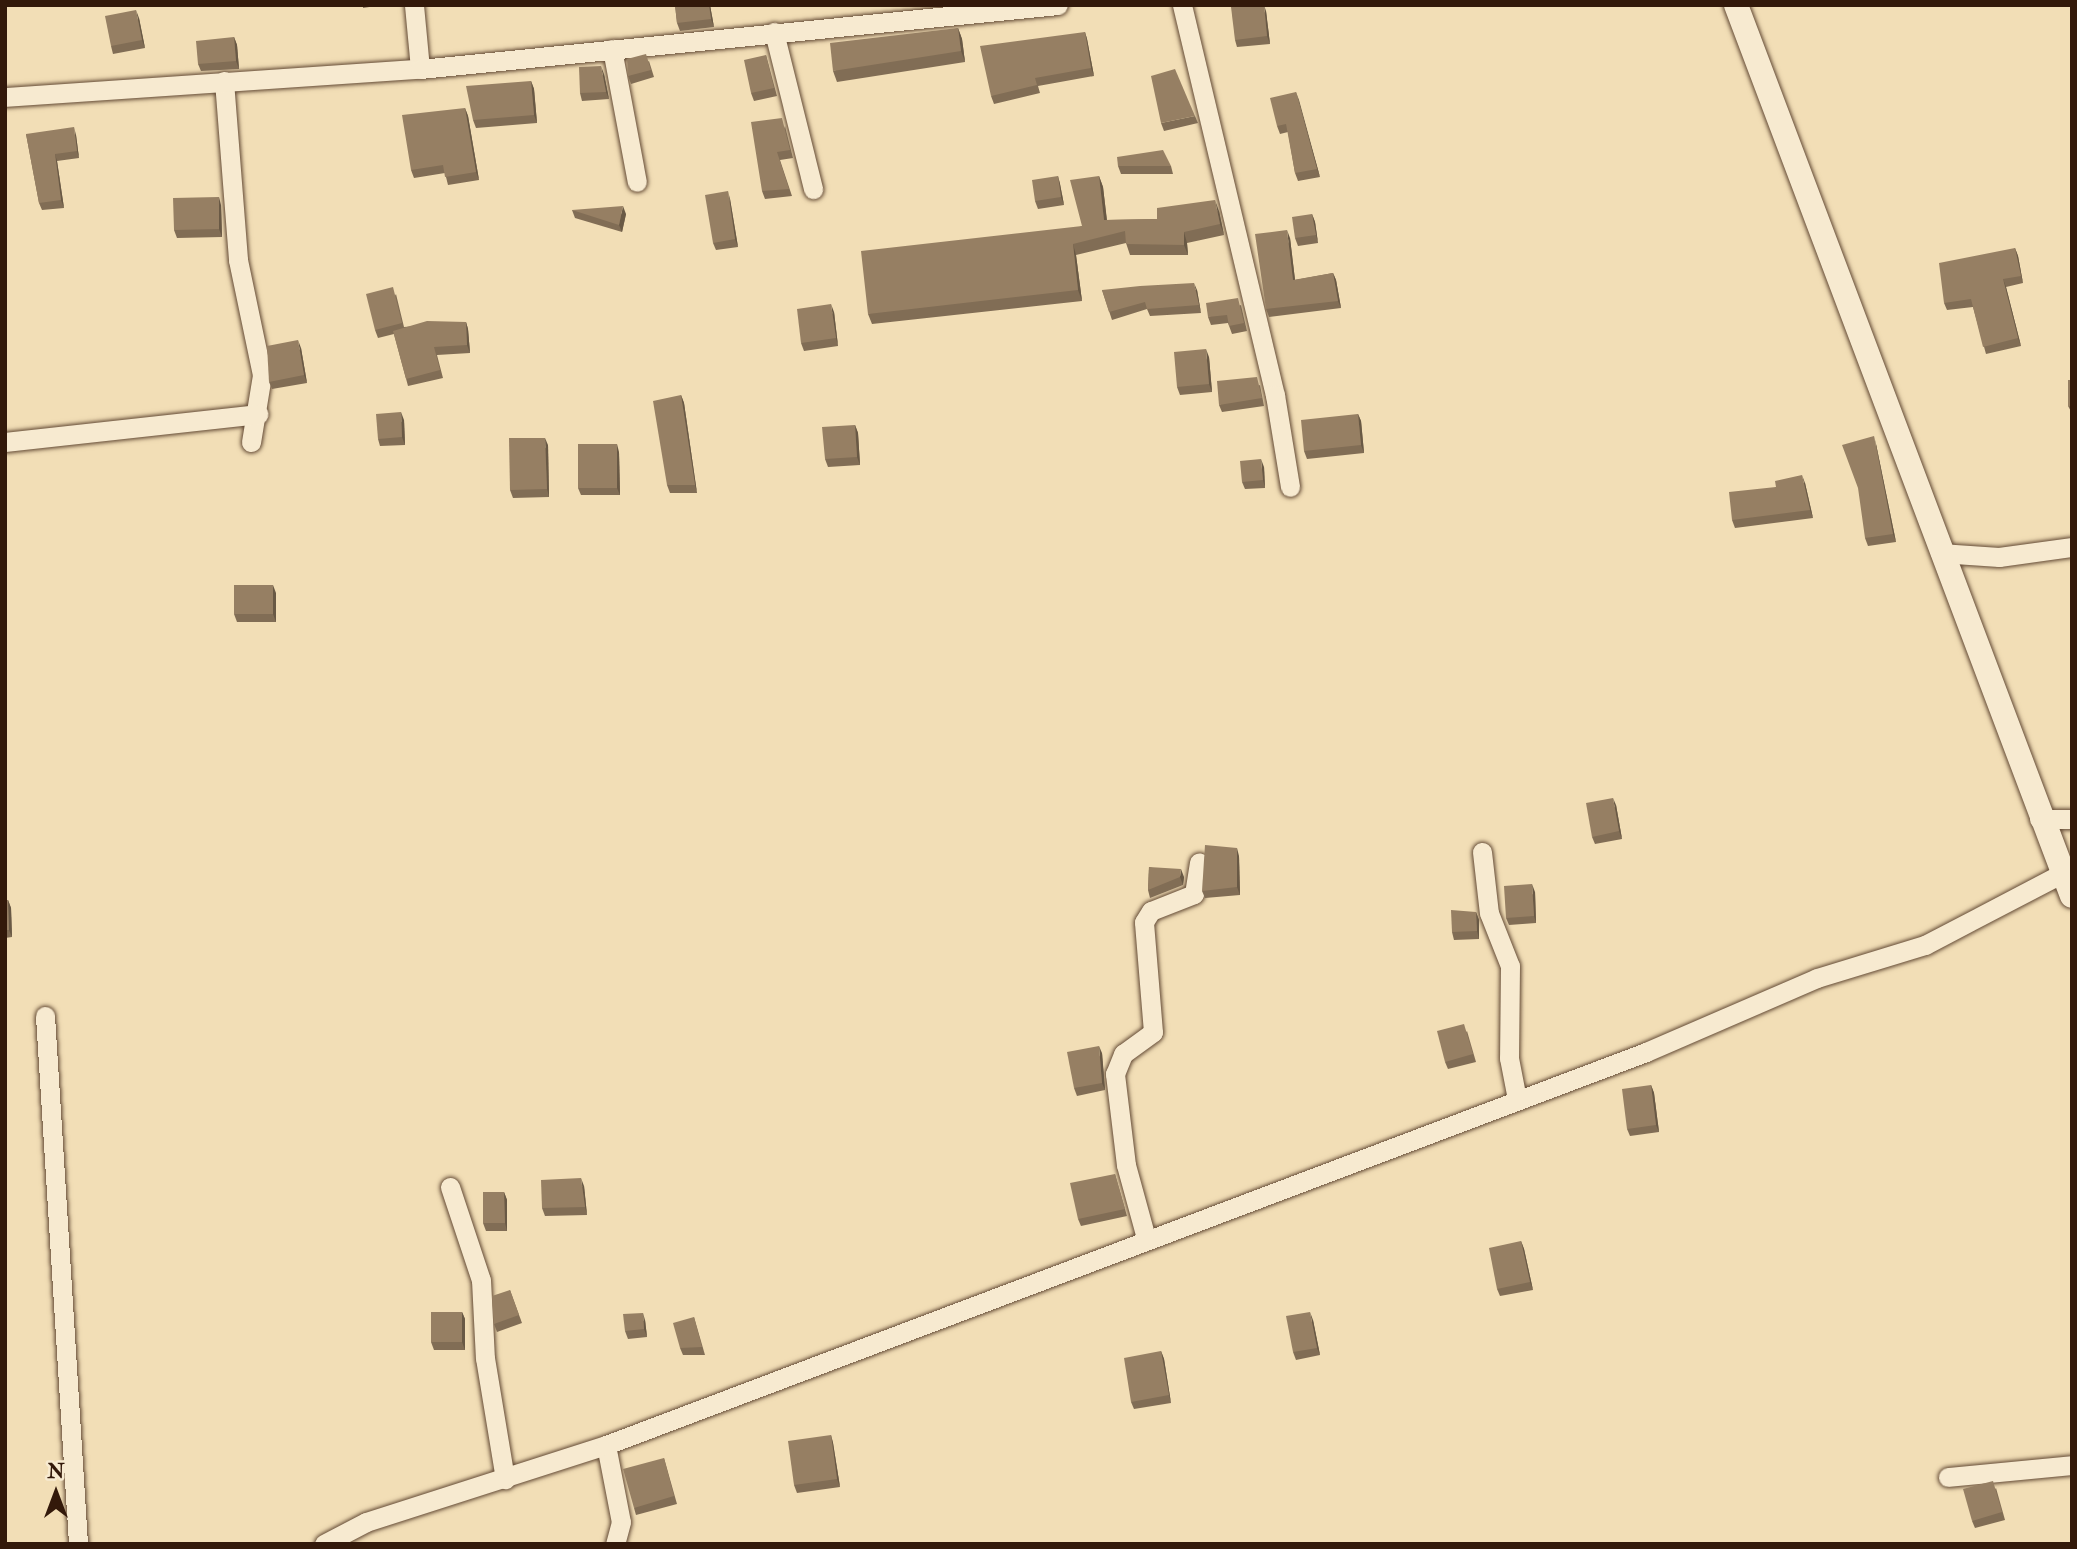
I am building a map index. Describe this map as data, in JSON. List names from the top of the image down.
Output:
{
  "north": "top"
}
